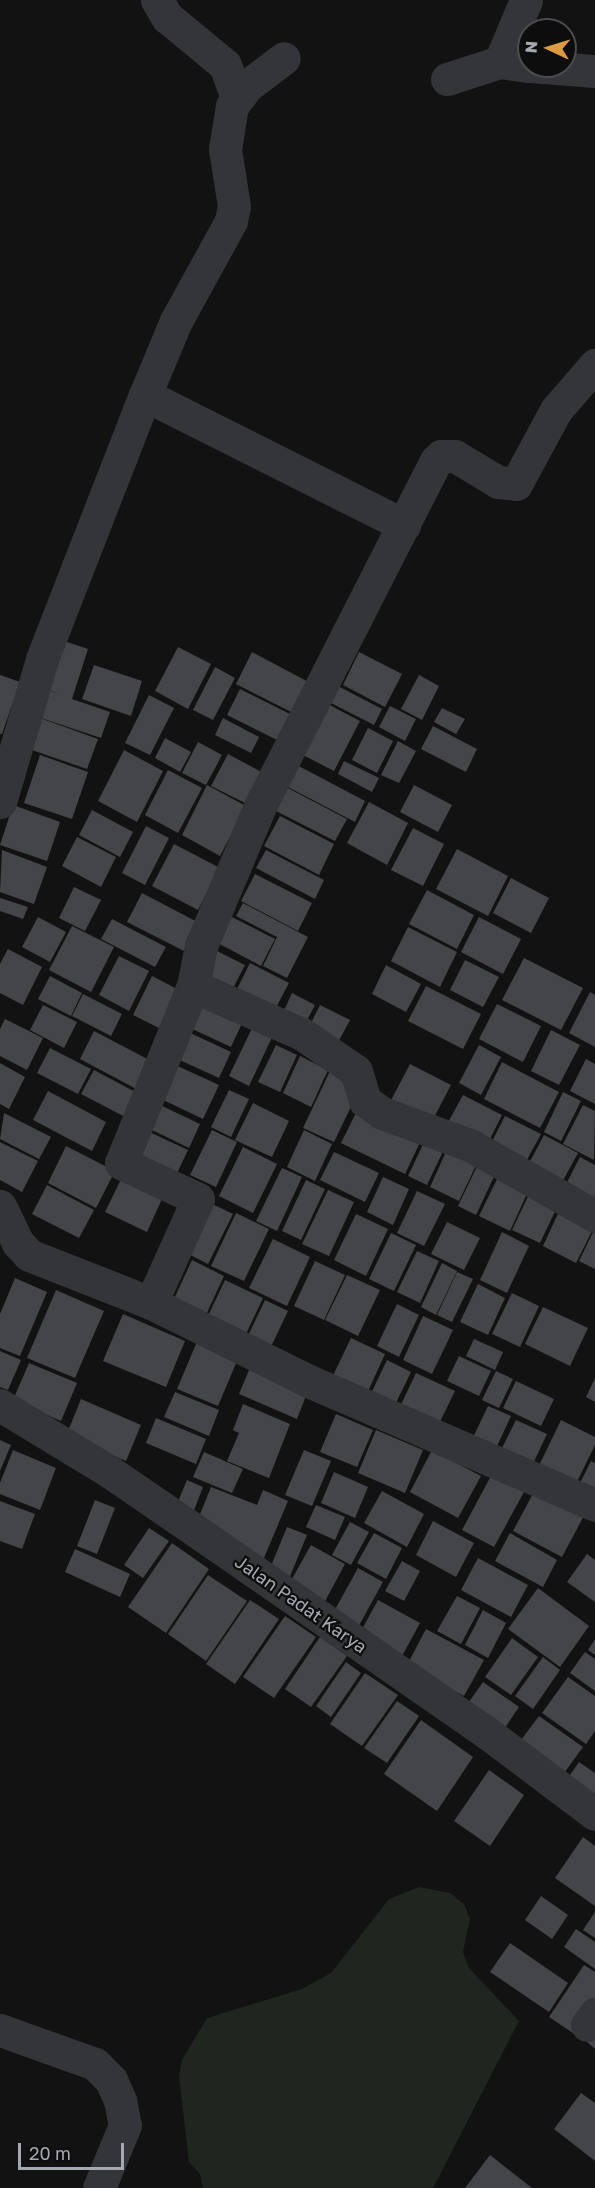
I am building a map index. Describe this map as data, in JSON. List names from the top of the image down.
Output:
{
  "streets": {
    "street": ["Jalan Padat Karya"]
  },
  "scale_bar": "20 m",
  "north": "left"
}
